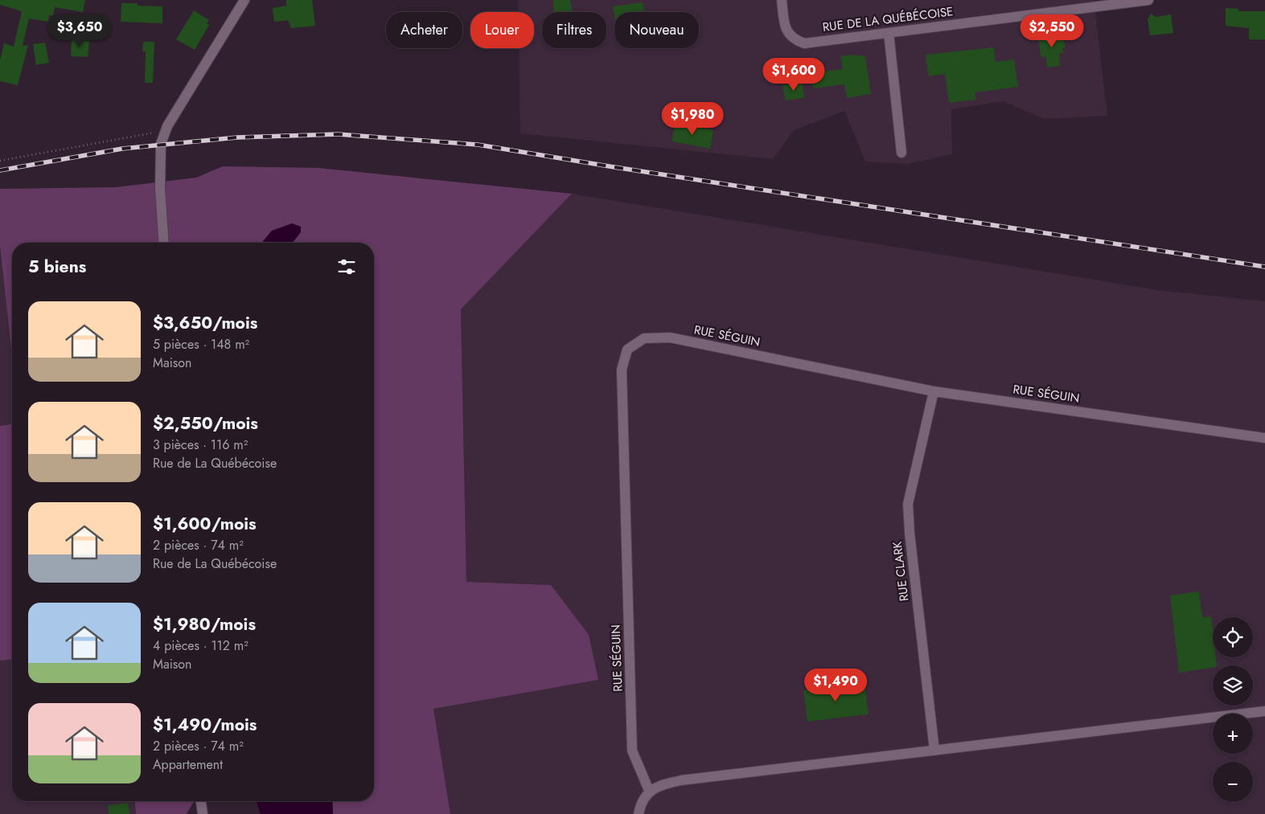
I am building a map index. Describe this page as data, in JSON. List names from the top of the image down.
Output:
{
  "streets": {
    "street": ["RUE DE LA QUÉBÉCOISE", "RUE SÉGUIN", "RUE CLARK"]
  },
  "crossings": [
    ["RUE SÉGUIN", "RUE CLARK"]
  ],
  "page": {
    "chip": [
      "Acheter",
      "Louer",
      "Filtres",
      "Nouveau"
    ],
    "price": [
      "$3,650",
      "$2,550",
      "$1,600",
      "$1,980",
      "$1,490"
    ],
    "heading": "5 biens",
    "list": [
      {
        "name": "$3,650/mois",
        "note": "5 pièces · 148 m² · Maison"
      },
      {
        "name": "$2,550/mois",
        "note": "3 pièces · 116 m² · Rue de La Québécoise"
      },
      {
        "name": "$1,600/mois",
        "note": "2 pièces · 74 m² · Rue de La Québécoise"
      },
      {
        "name": "$1,980/mois",
        "note": "4 pièces · 112 m² · Maison"
      },
      {
        "name": "$1,490/mois",
        "note": "2 pièces · 74 m² · Appartement"
      }
    ],
    "map_buttons": ["+", "−"]
  }
}
